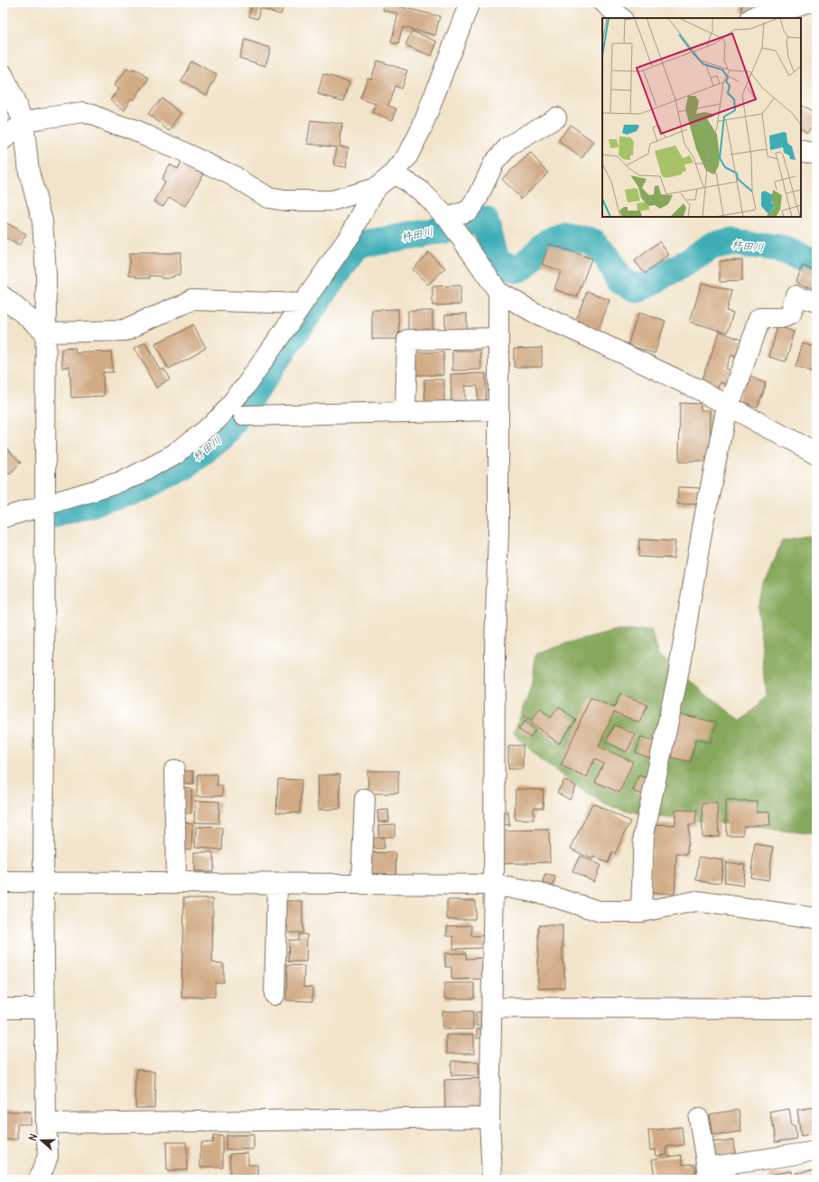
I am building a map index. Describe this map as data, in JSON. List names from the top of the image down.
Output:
{
  "water": ["杵田川"],
  "north": "left"
}
